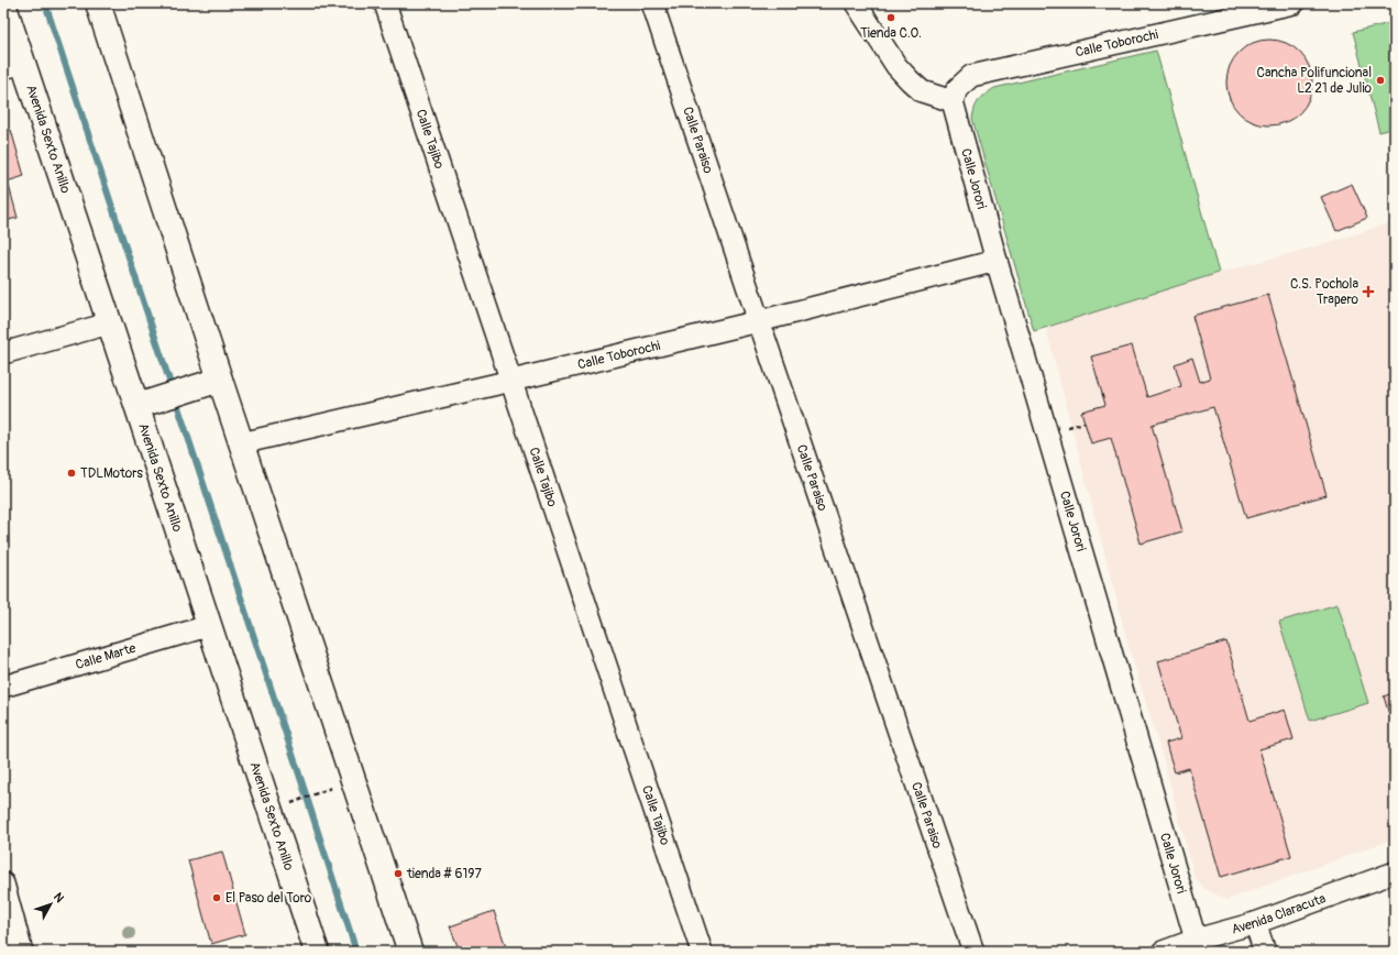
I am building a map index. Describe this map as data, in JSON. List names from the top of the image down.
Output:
{
  "streets": {
    "main road": ["Avenida Sexto Anillo"],
    "street": [
      "Calle Toborochi",
      "Calle Tajibo",
      "Calle Paraiso",
      "Calle Jorori",
      "Calle Marte",
      "Avenida Claracuta"
    ]
  },
  "crossings": [
    ["Calle Toborochi", "Calle Tajibo"],
    ["Calle Toborochi", "Calle Paraiso"],
    ["Calle Toborochi", "Calle Jorori"],
    ["Avenida Sexto Anillo", "Calle Marte"],
    ["Calle Jorori", "Avenida Claracuta"]
  ],
  "places": {
    "other": [
      "Tienda C.O.",
      "Cancha Polifuncional L2 21 de Julio",
      "TDLMotors",
      "tienda # 6197",
      "El Paso del Toro"
    ],
    "health": ["C.S. Pochola Trapero"]
  },
  "north": "top right"
}
